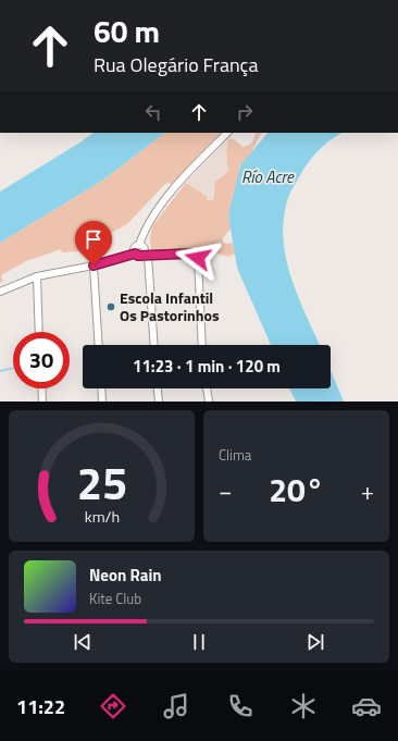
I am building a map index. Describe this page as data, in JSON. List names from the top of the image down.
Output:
{
  "water": ["Río Acre"],
  "places": ["Escola Infantil Os Pastorinhos"],
  "page": {
    "turn": ["60 m", "Rua Olegário França"],
    "limit": "30",
    "trip": "11:23 · 1 min · 120 m",
    "tile": "Clima",
    "heat": ["−", "20°", "+"],
    "song": ["Neon Rain", "Kite Club"],
    "tabs": "11:22",
    "gauge": ["25", "km/h"]
  }
}
